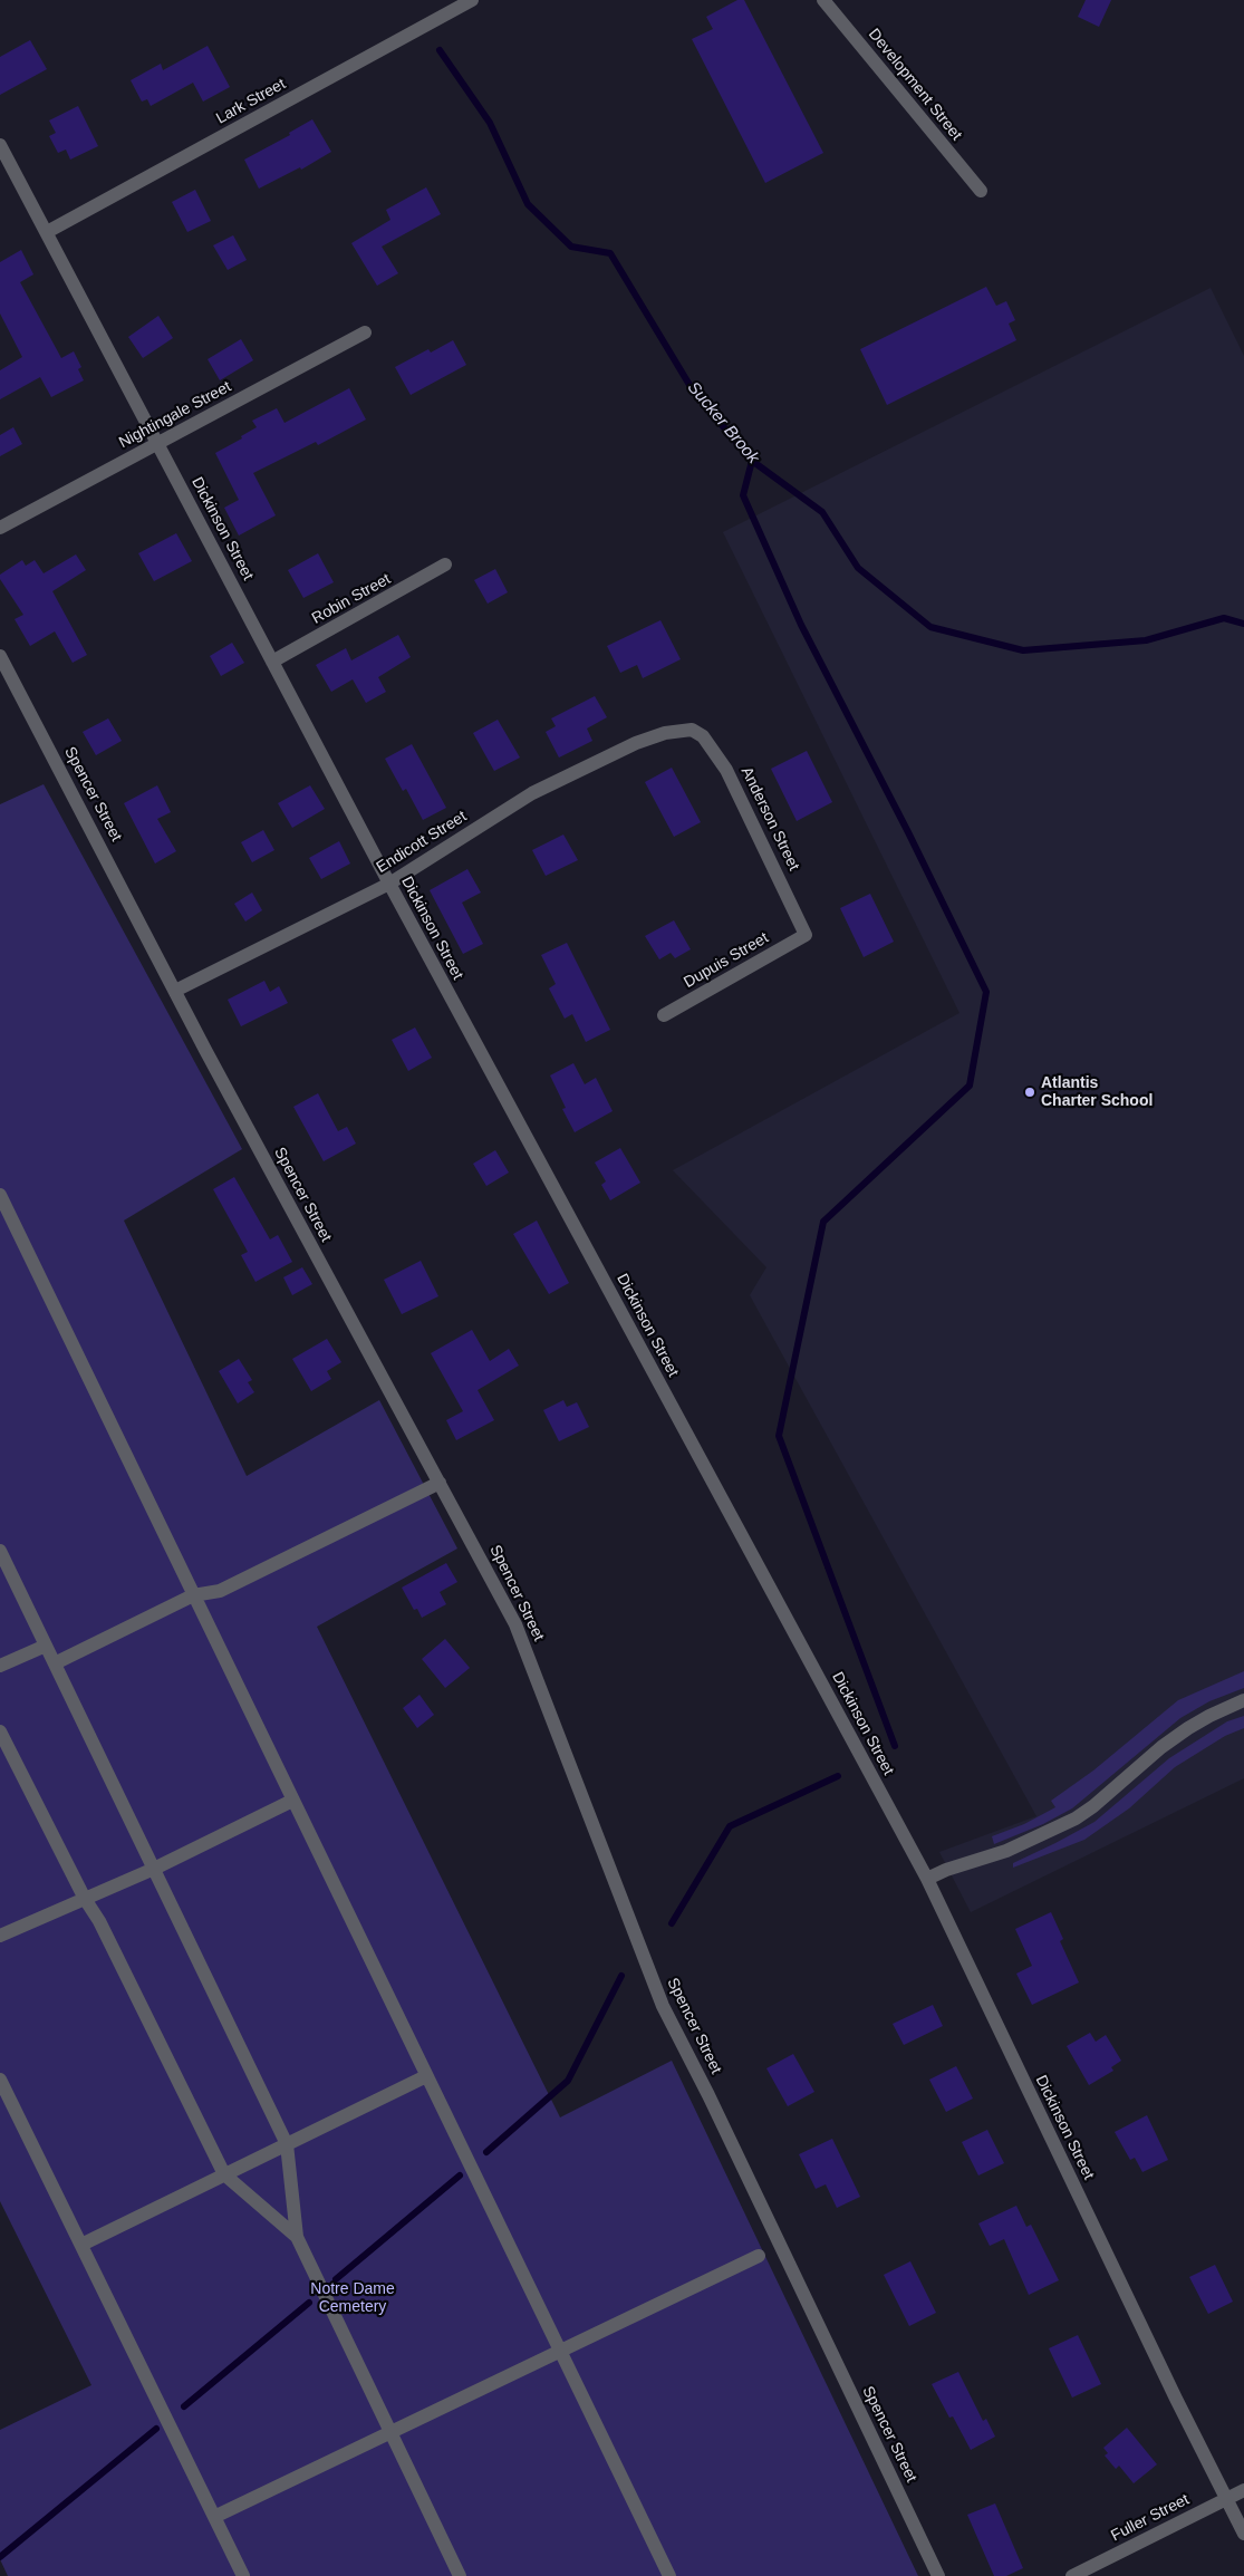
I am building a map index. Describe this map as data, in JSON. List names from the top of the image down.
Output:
{
  "streets": {
    "street": [
      "Development Street",
      "Lark Street",
      "Nightingale Street",
      "Dickinson Street",
      "Robin Street",
      "Spencer Street",
      "Anderson Street",
      "Endicott Street",
      "Dupuis Street",
      "Fuller Street"
    ]
  },
  "crossings": [
    ["Lark Street", "Dickinson Street"],
    ["Nightingale Street", "Dickinson Street"],
    ["Dickinson Street", "Robin Street"],
    ["Dickinson Street", "Endicott Street"],
    ["Dickinson Street", "Fuller Street"],
    ["Spencer Street", "Endicott Street"],
    ["Anderson Street", "Endicott Street"],
    ["Anderson Street", "Dupuis Street"]
  ],
  "water": ["Sucker Brook"],
  "parks": ["Notre Dame Cemetery"],
  "places": ["Atlantis Charter School"]
}
